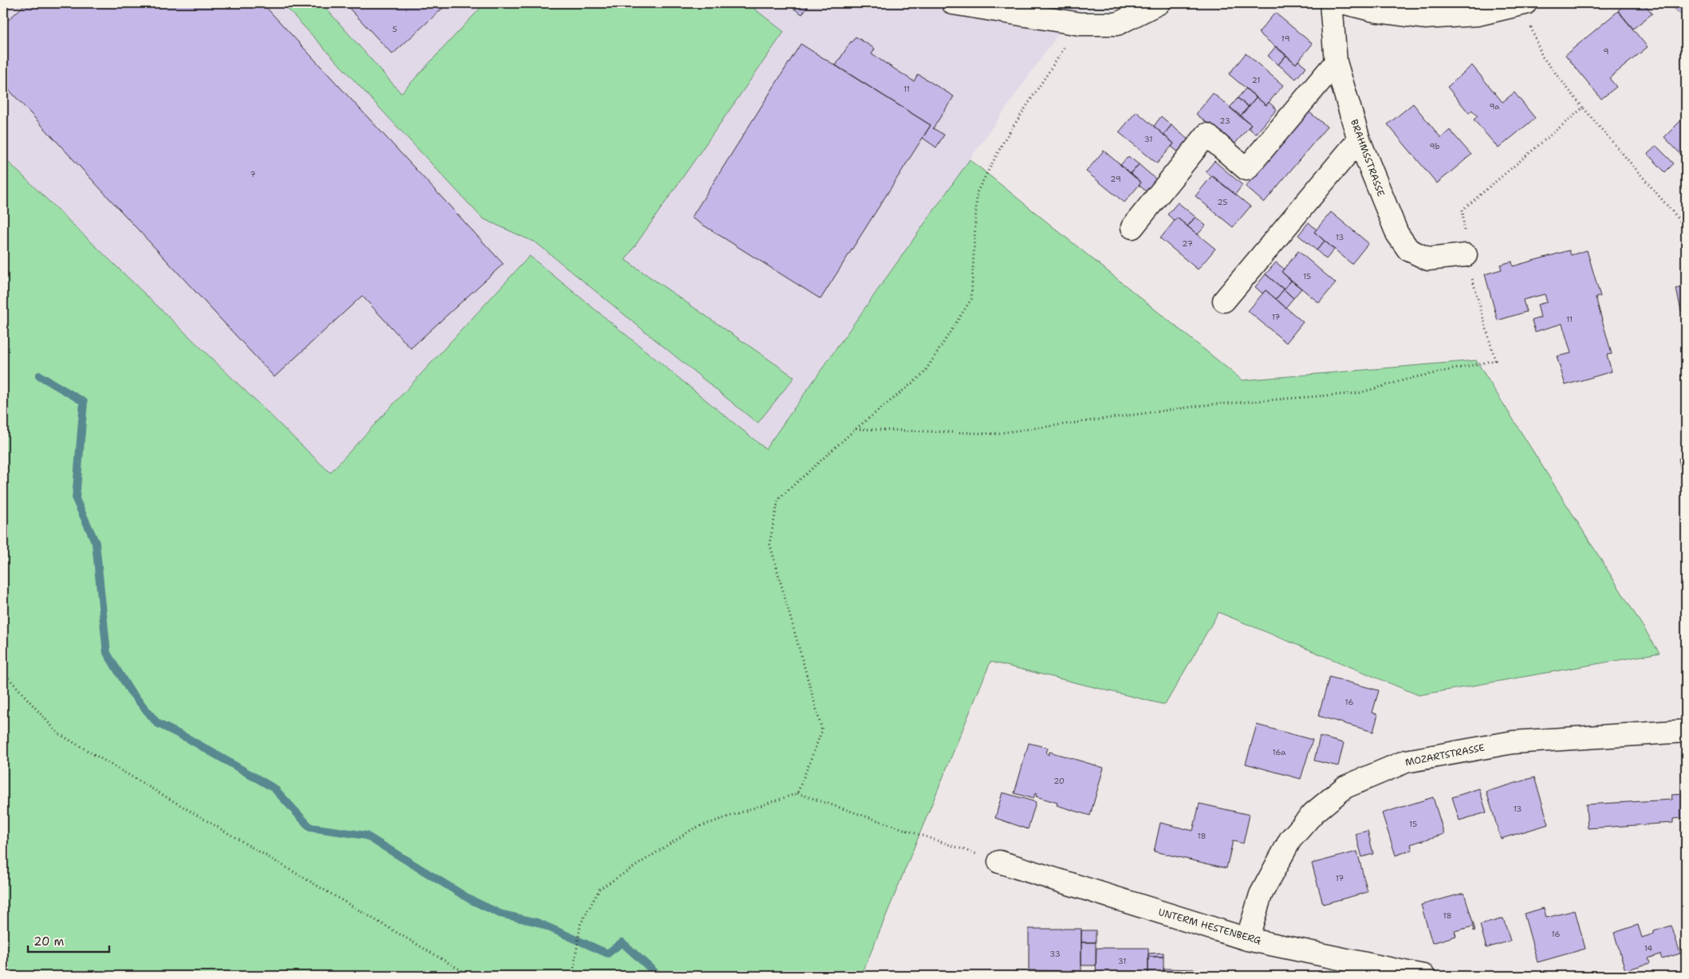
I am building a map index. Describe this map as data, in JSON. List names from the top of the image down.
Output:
{
  "streets": {
    "street": ["BRAHMSSTRASSE", "MOZARTSTRASSE", "UNTERM HESTENBERG"]
  },
  "crossings": [
    ["MOZARTSTRASSE", "UNTERM HESTENBERG"]
  ],
  "house_numbers": [
    "5",
    "19",
    "9",
    "21",
    "11",
    "9a",
    "23",
    "31",
    "9b",
    "7",
    "29",
    "25",
    "13",
    "27",
    "15",
    "17",
    "11",
    "16",
    "16a",
    "20",
    "13",
    "15",
    "18",
    "17",
    "18",
    "16",
    "14",
    "33",
    "31"
  ],
  "scale_bar": "20 m"
}
